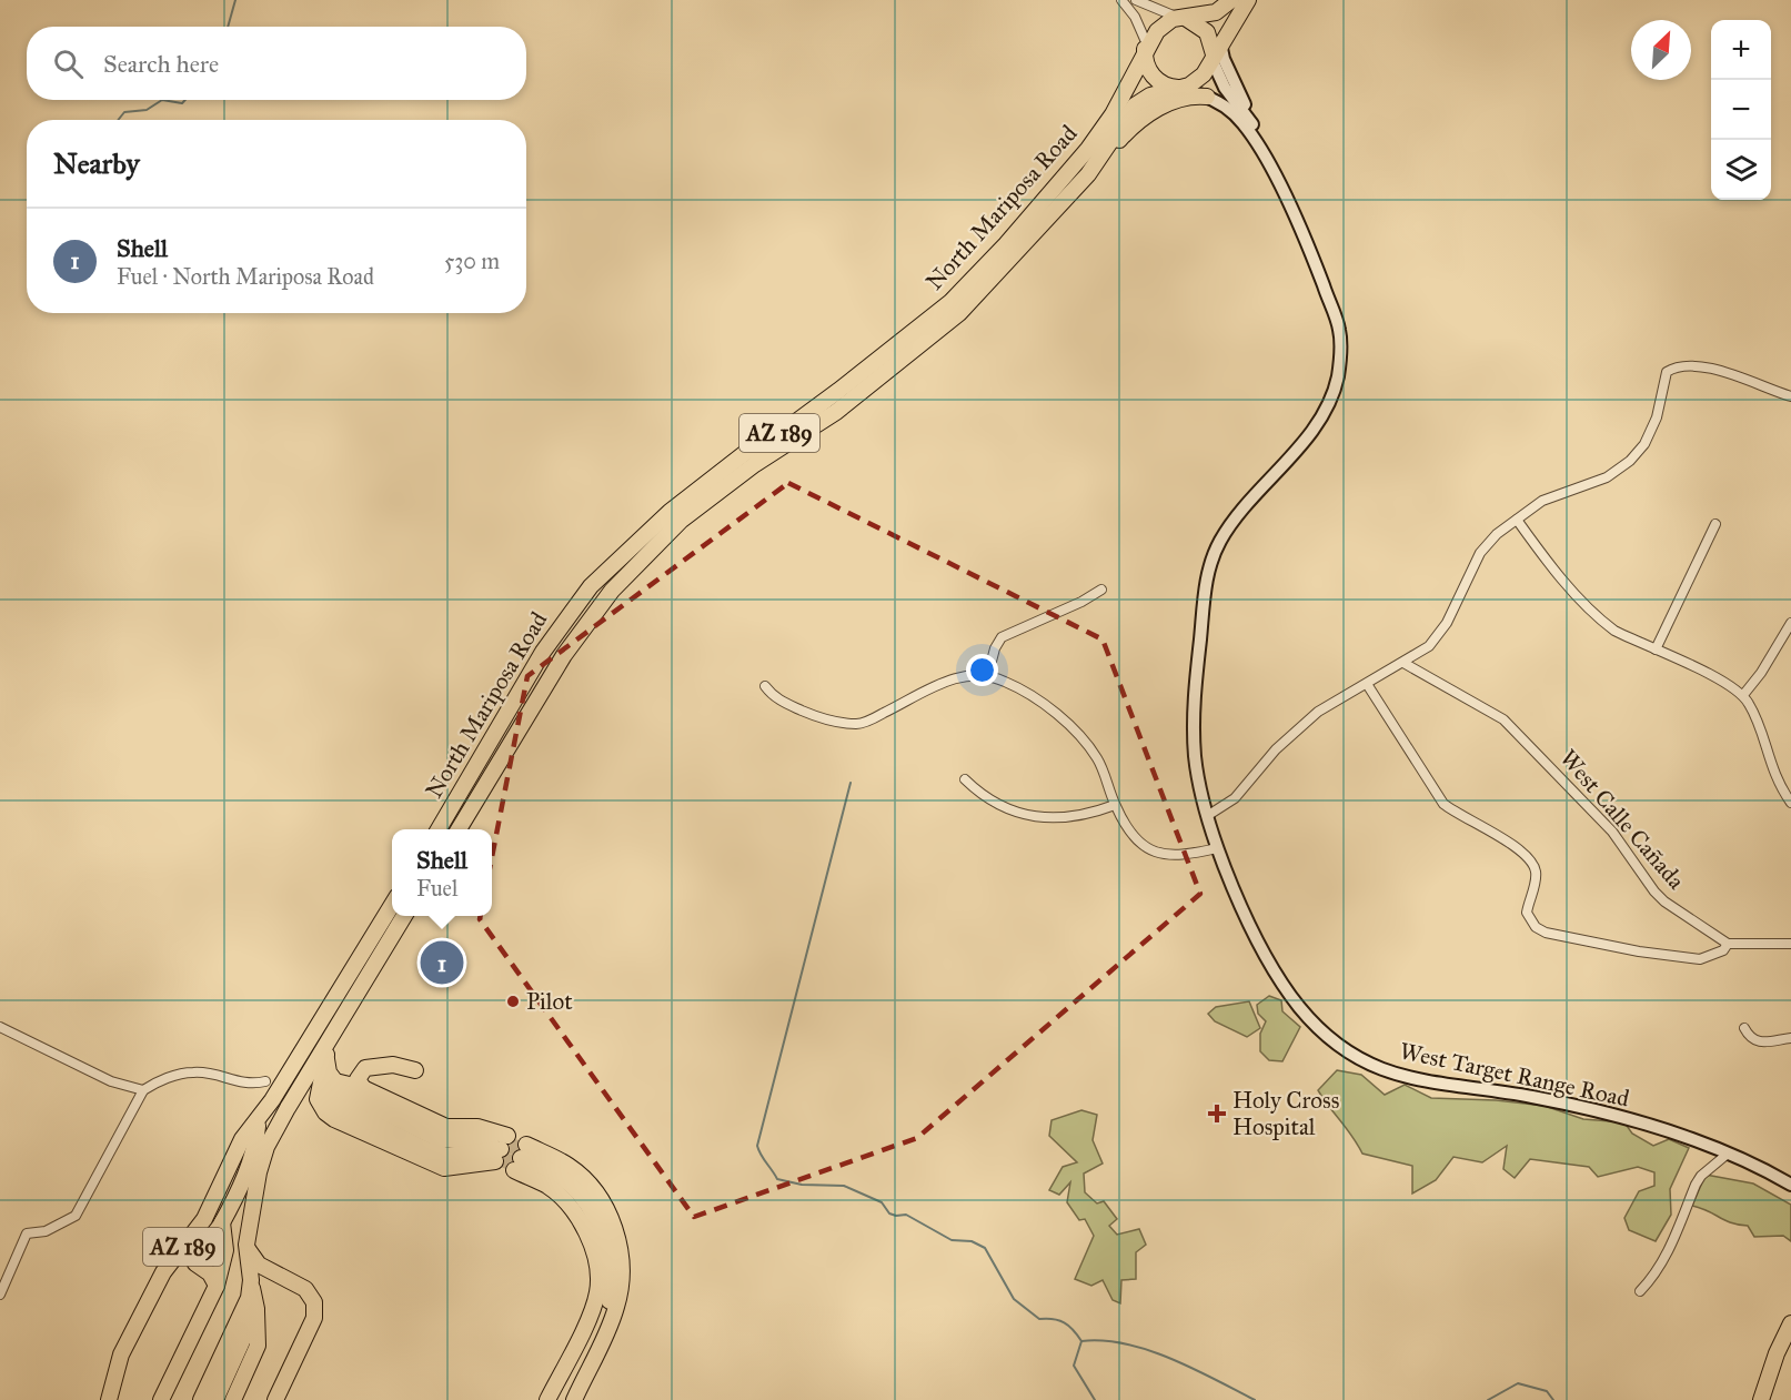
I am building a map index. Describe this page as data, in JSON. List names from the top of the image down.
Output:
{
  "streets": {
    "highway": ["North Mariposa Road", "AZ 189"],
    "street": ["West Calle Cañada", "West Target Range Road"]
  },
  "places": {
    "other": ["Pilot"],
    "health": ["Holy Cross Hospital"]
  },
  "north": "top right",
  "page": {
    "map_buttons": ["+", "−"],
    "search": "Search here",
    "heading": "Nearby",
    "list": [
      {
        "mark": "1",
        "name": "Shell",
        "note": "Fuel · North Mariposa Road",
        "value": "530 m"
      }
    ],
    "popup": ["Shell", "Fuel"],
    "pins": "1"
  }
}
